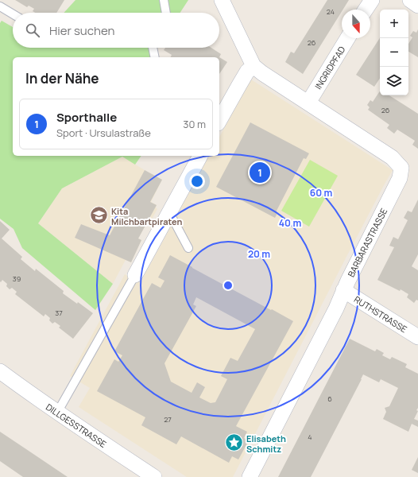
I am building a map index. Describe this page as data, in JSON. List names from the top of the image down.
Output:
{
  "streets": {
    "street": [
      "INGRIDPFAD",
      "BARBARASTRASSE",
      "RUTHSTRASSE",
      "DILLGESSTRASSE"
    ]
  },
  "crossings": [
    ["INGRIDPFAD", "BARBARASTRASSE"],
    ["BARBARASTRASSE", "RUTHSTRASSE"]
  ],
  "places": {
    "school or university": ["Kita Milchbartpiraten"],
    "place": ["Elisabeth Schmitz"]
  },
  "house_numbers": [
    "24",
    "26",
    "26",
    "39",
    "37",
    "6",
    "27",
    "4"
  ],
  "north": "bottom",
  "page": {
    "map_buttons": ["+", "−"],
    "search": "Hier suchen",
    "heading": "In der Nähe",
    "list": [
      {
        "mark": "1",
        "name": "Sporthalle",
        "note": "Sport · Ursulastraße",
        "value": "30 m"
      }
    ],
    "pins": "1"
  },
  "rings": ["60 m", "40 m", "20 m"]
}
